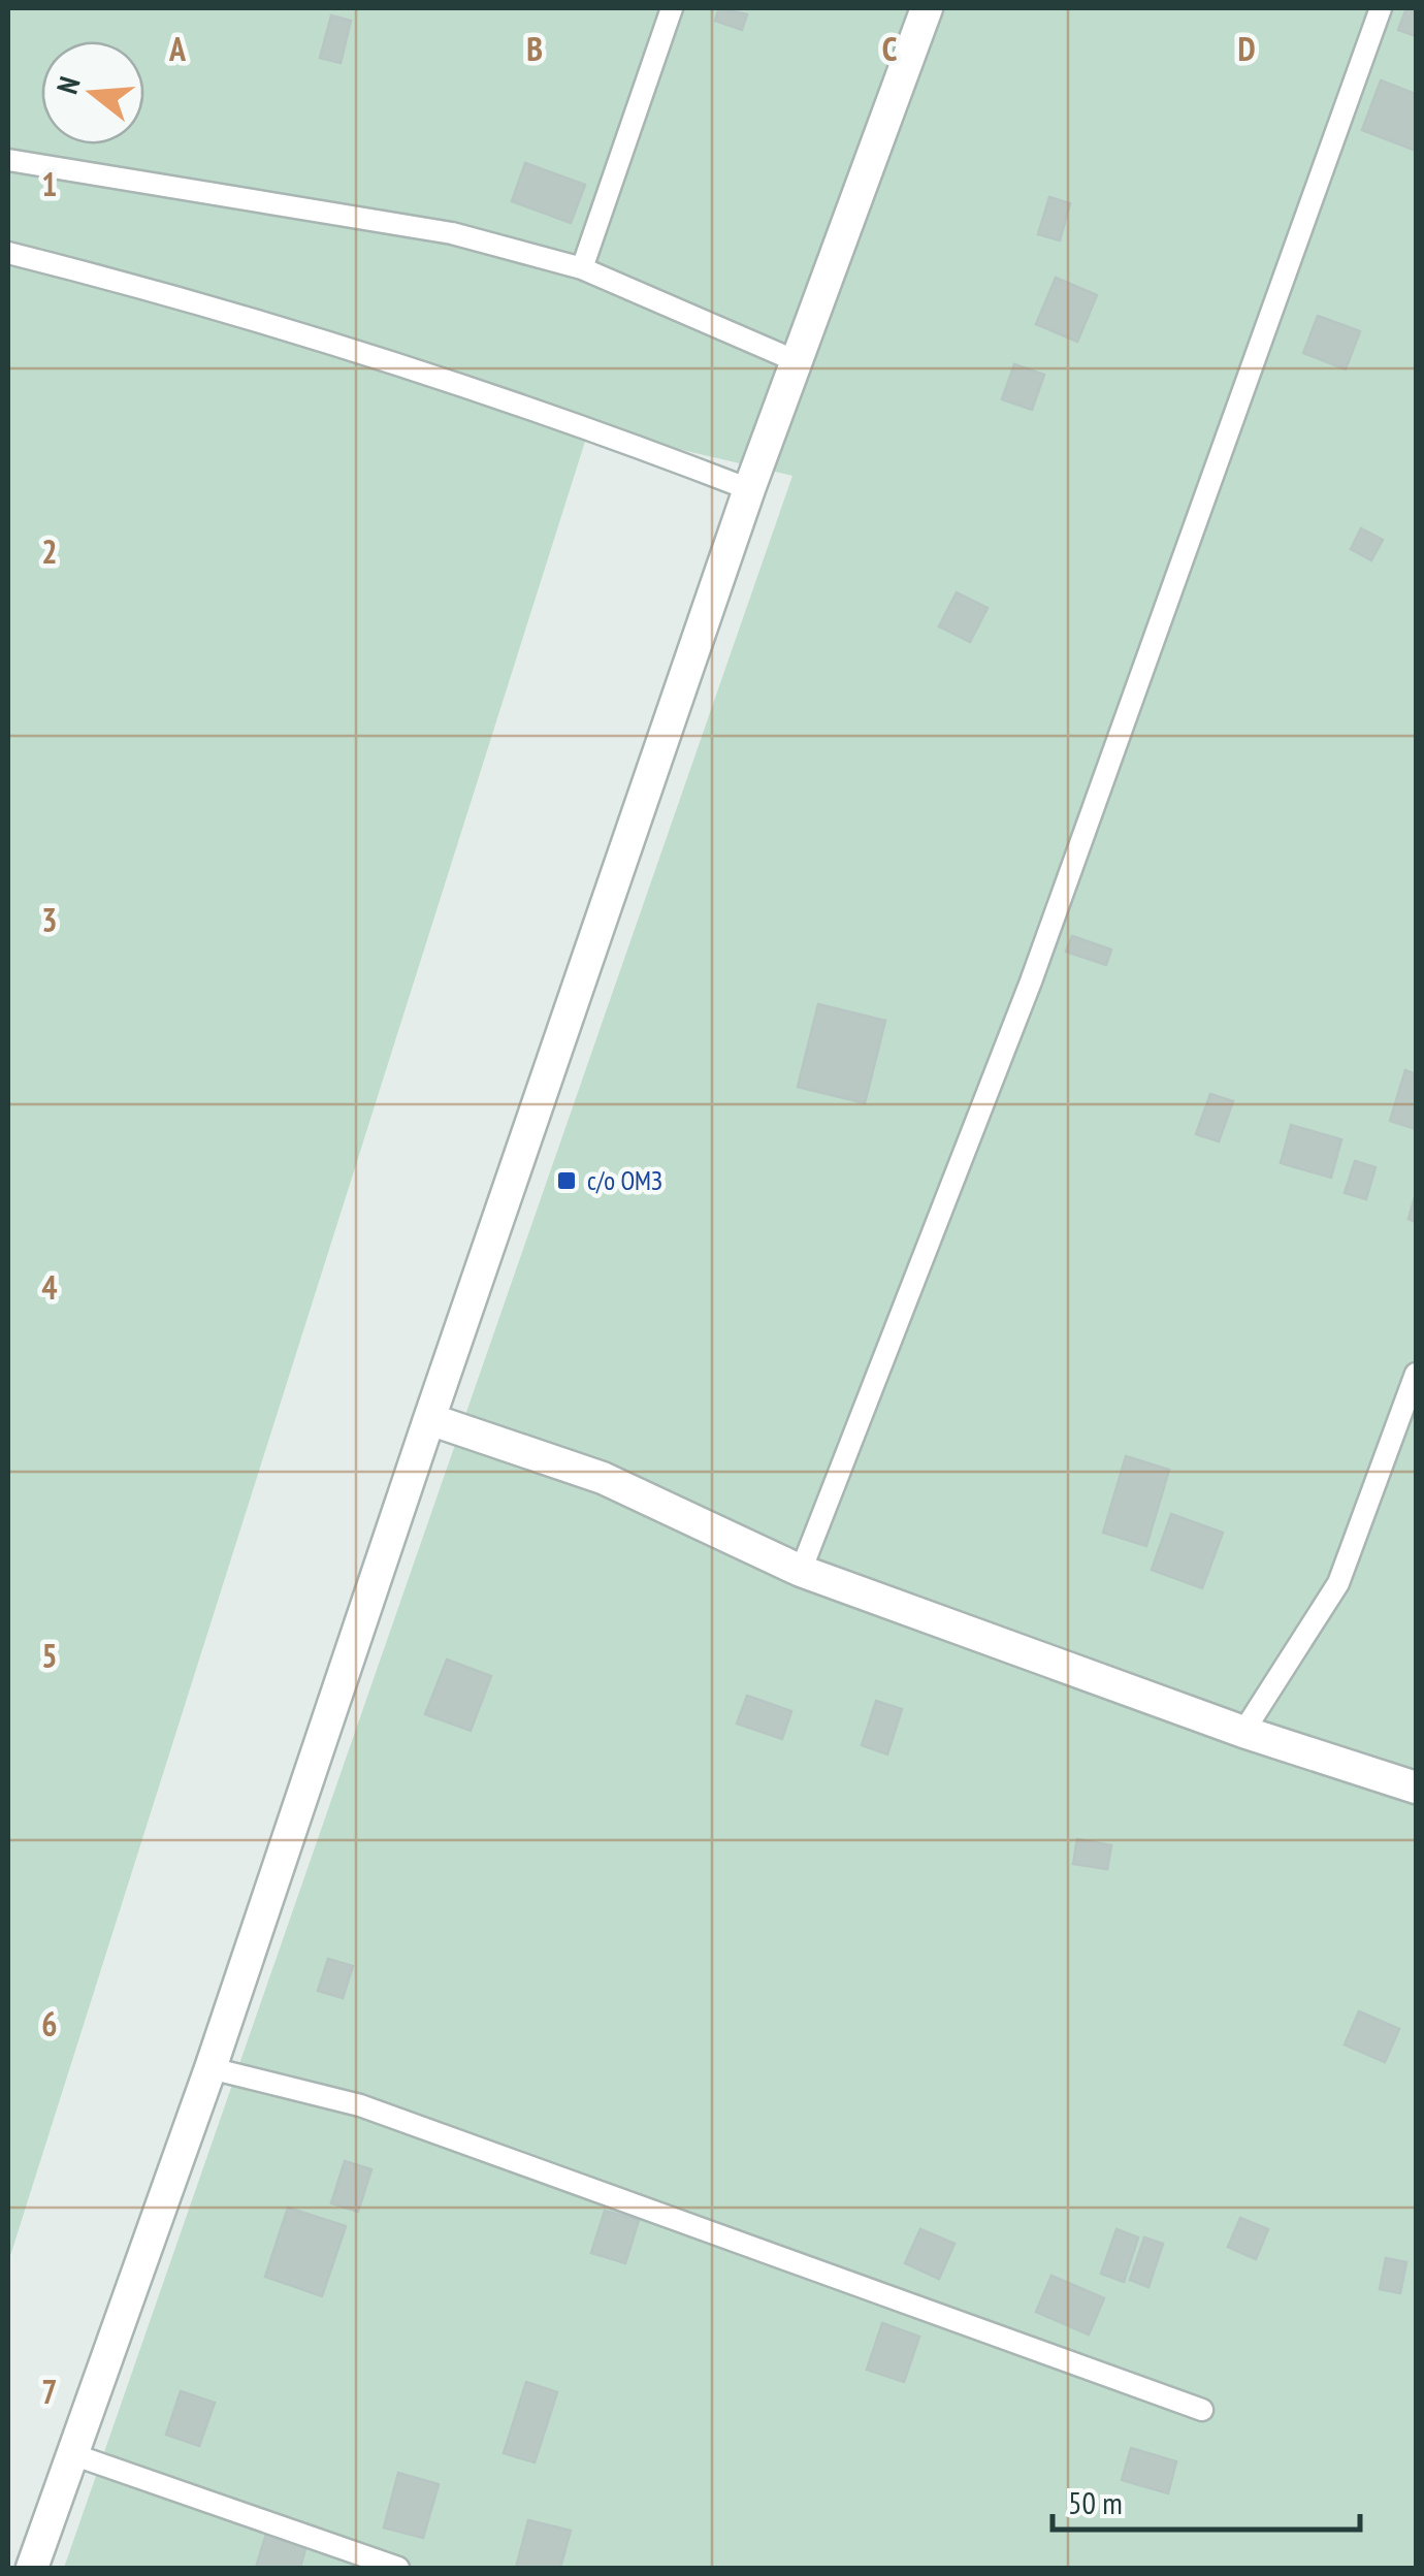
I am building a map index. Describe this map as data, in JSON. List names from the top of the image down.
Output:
{
  "places": {
    "transit": ["с/о ОМЗ"]
  },
  "scale_bar": "50 m",
  "north": "left",
  "grid": {
    "columns": [
      "A",
      "B",
      "C",
      "D"
    ],
    "rows": [
      "1",
      "2",
      "3",
      "4",
      "5",
      "6",
      "7"
    ]
  }
}
